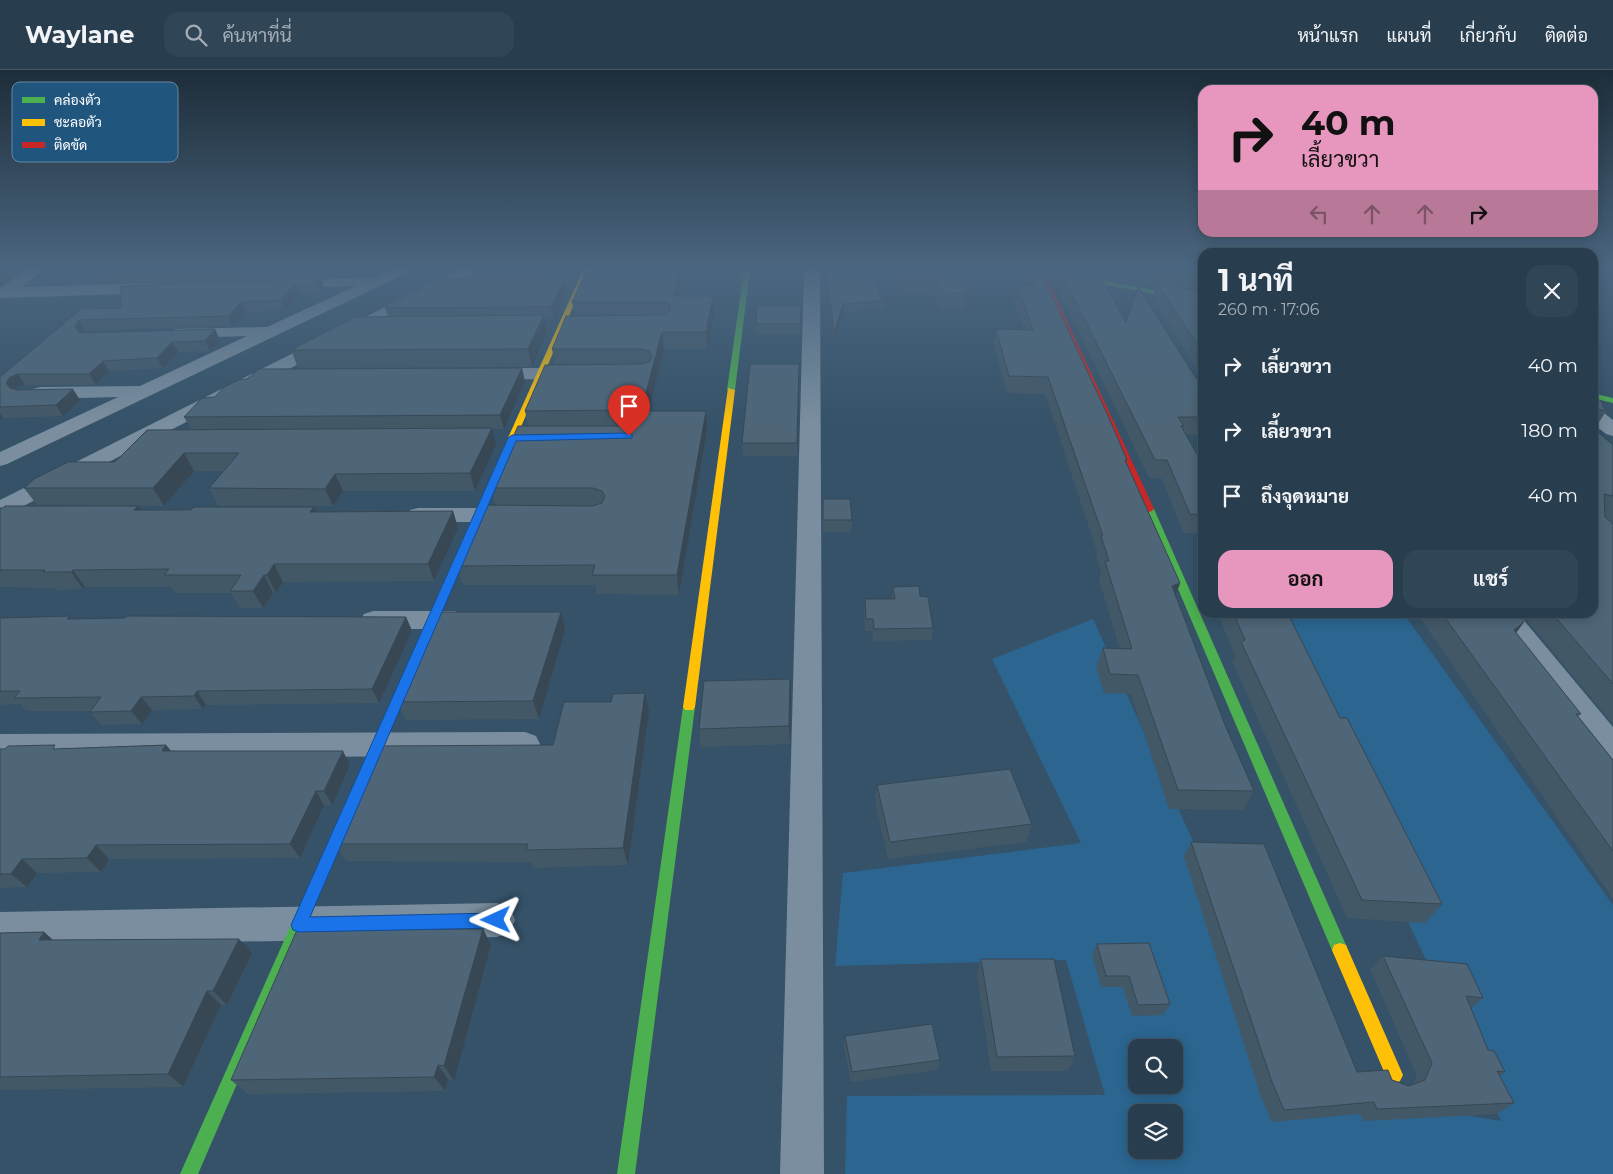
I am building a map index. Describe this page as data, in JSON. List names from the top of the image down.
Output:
{
  "legend": ["คล่องตัว", "ชะลอตัว", "ติดขัด"],
  "page": {
    "header": "Waylane",
    "search": "ค้นหาที่นี่",
    "nav": [
      "หน้าแรก",
      "แผนที่",
      "เกี่ยวกับ",
      "ติดต่อ"
    ],
    "turn": ["40 m", "เลี้ยวขวา"],
    "heading": ["1 นาที", "260 m · 17:06"],
    "list": [
      {
        "name": "เลี้ยวขวา",
        "value": "40 m"
      },
      {
        "name": "เลี้ยวขวา",
        "value": "180 m"
      },
      {
        "name": "ถึงจุดหมาย",
        "value": "40 m"
      }
    ],
    "buttons": ["ออก", "แชร์"]
  }
}
